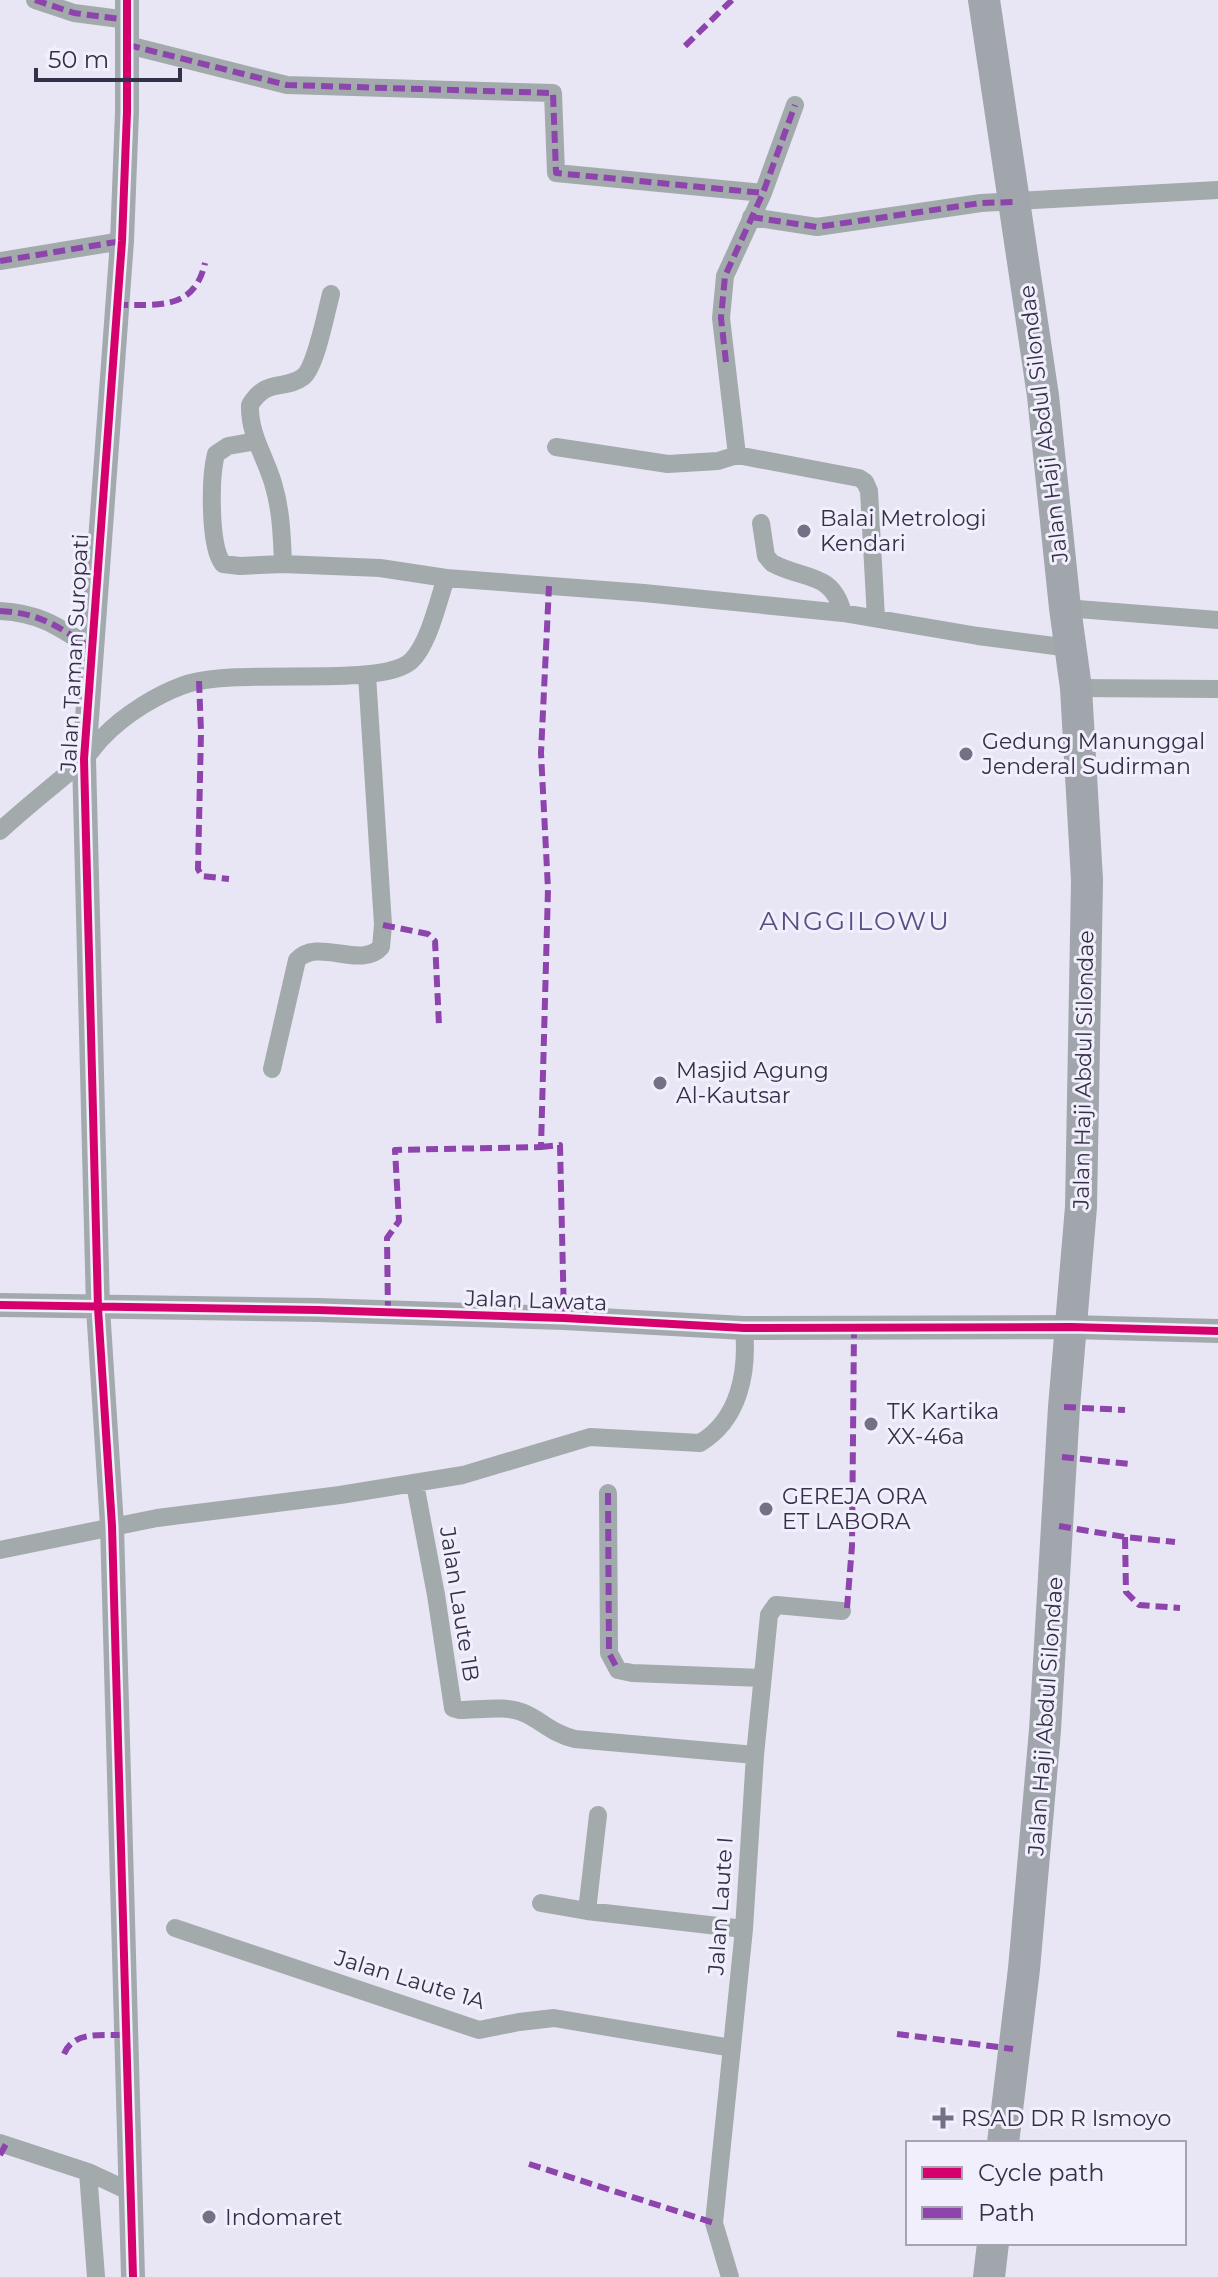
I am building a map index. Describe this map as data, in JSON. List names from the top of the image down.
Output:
{
  "streets": {
    "highway": ["Jalan Haji Abdul Silondae"],
    "street": [
      "Jalan Taman Suropati",
      "Jalan Lawata",
      "Jalan Laute 1B",
      "Jalan Laute I",
      "Jalan Laute 1A"
    ]
  },
  "crossings": [
    ["Jalan Haji Abdul Silondae", "Jalan Lawata"],
    ["Jalan Taman Suropati", "Jalan Lawata"],
    ["Jalan Laute 1B", "Jalan Laute I"],
    ["Jalan Laute I", "Jalan Laute 1A"]
  ],
  "districts": ["ANGGILOWU"],
  "places": {
    "other": [
      "Balai Metrologi Kendari",
      "Gedung Manunggal Jenderal Sudirman",
      "Masjid Agung Al-Kautsar",
      "TK Kartika XX-46a",
      "GEREJA ORA ET LABORA",
      "Indomaret"
    ],
    "health": ["RSAD DR R Ismoyo"]
  },
  "legend": ["Cycle path", "Path"],
  "scale_bar": "50 m"
}
